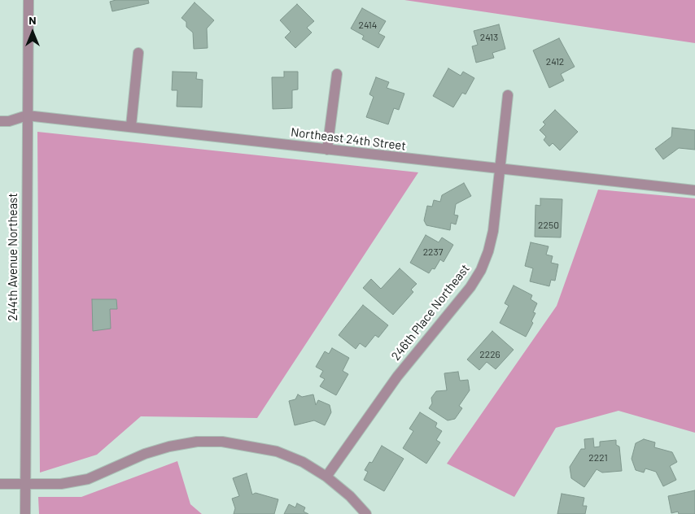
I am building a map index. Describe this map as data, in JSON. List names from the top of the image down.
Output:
{
  "streets": {
    "street": ["Northeast 24th Street", "244th Avenue Northeast", "246th Place Northeast"]
  },
  "crossings": [
    ["Northeast 24th Street", "244th Avenue Northeast"],
    ["Northeast 24th Street", "246th Place Northeast"]
  ],
  "house_numbers": [
    "2414",
    "2413",
    "2412",
    "2250",
    "2237",
    "2226",
    "2221"
  ],
  "north": "top"
}
